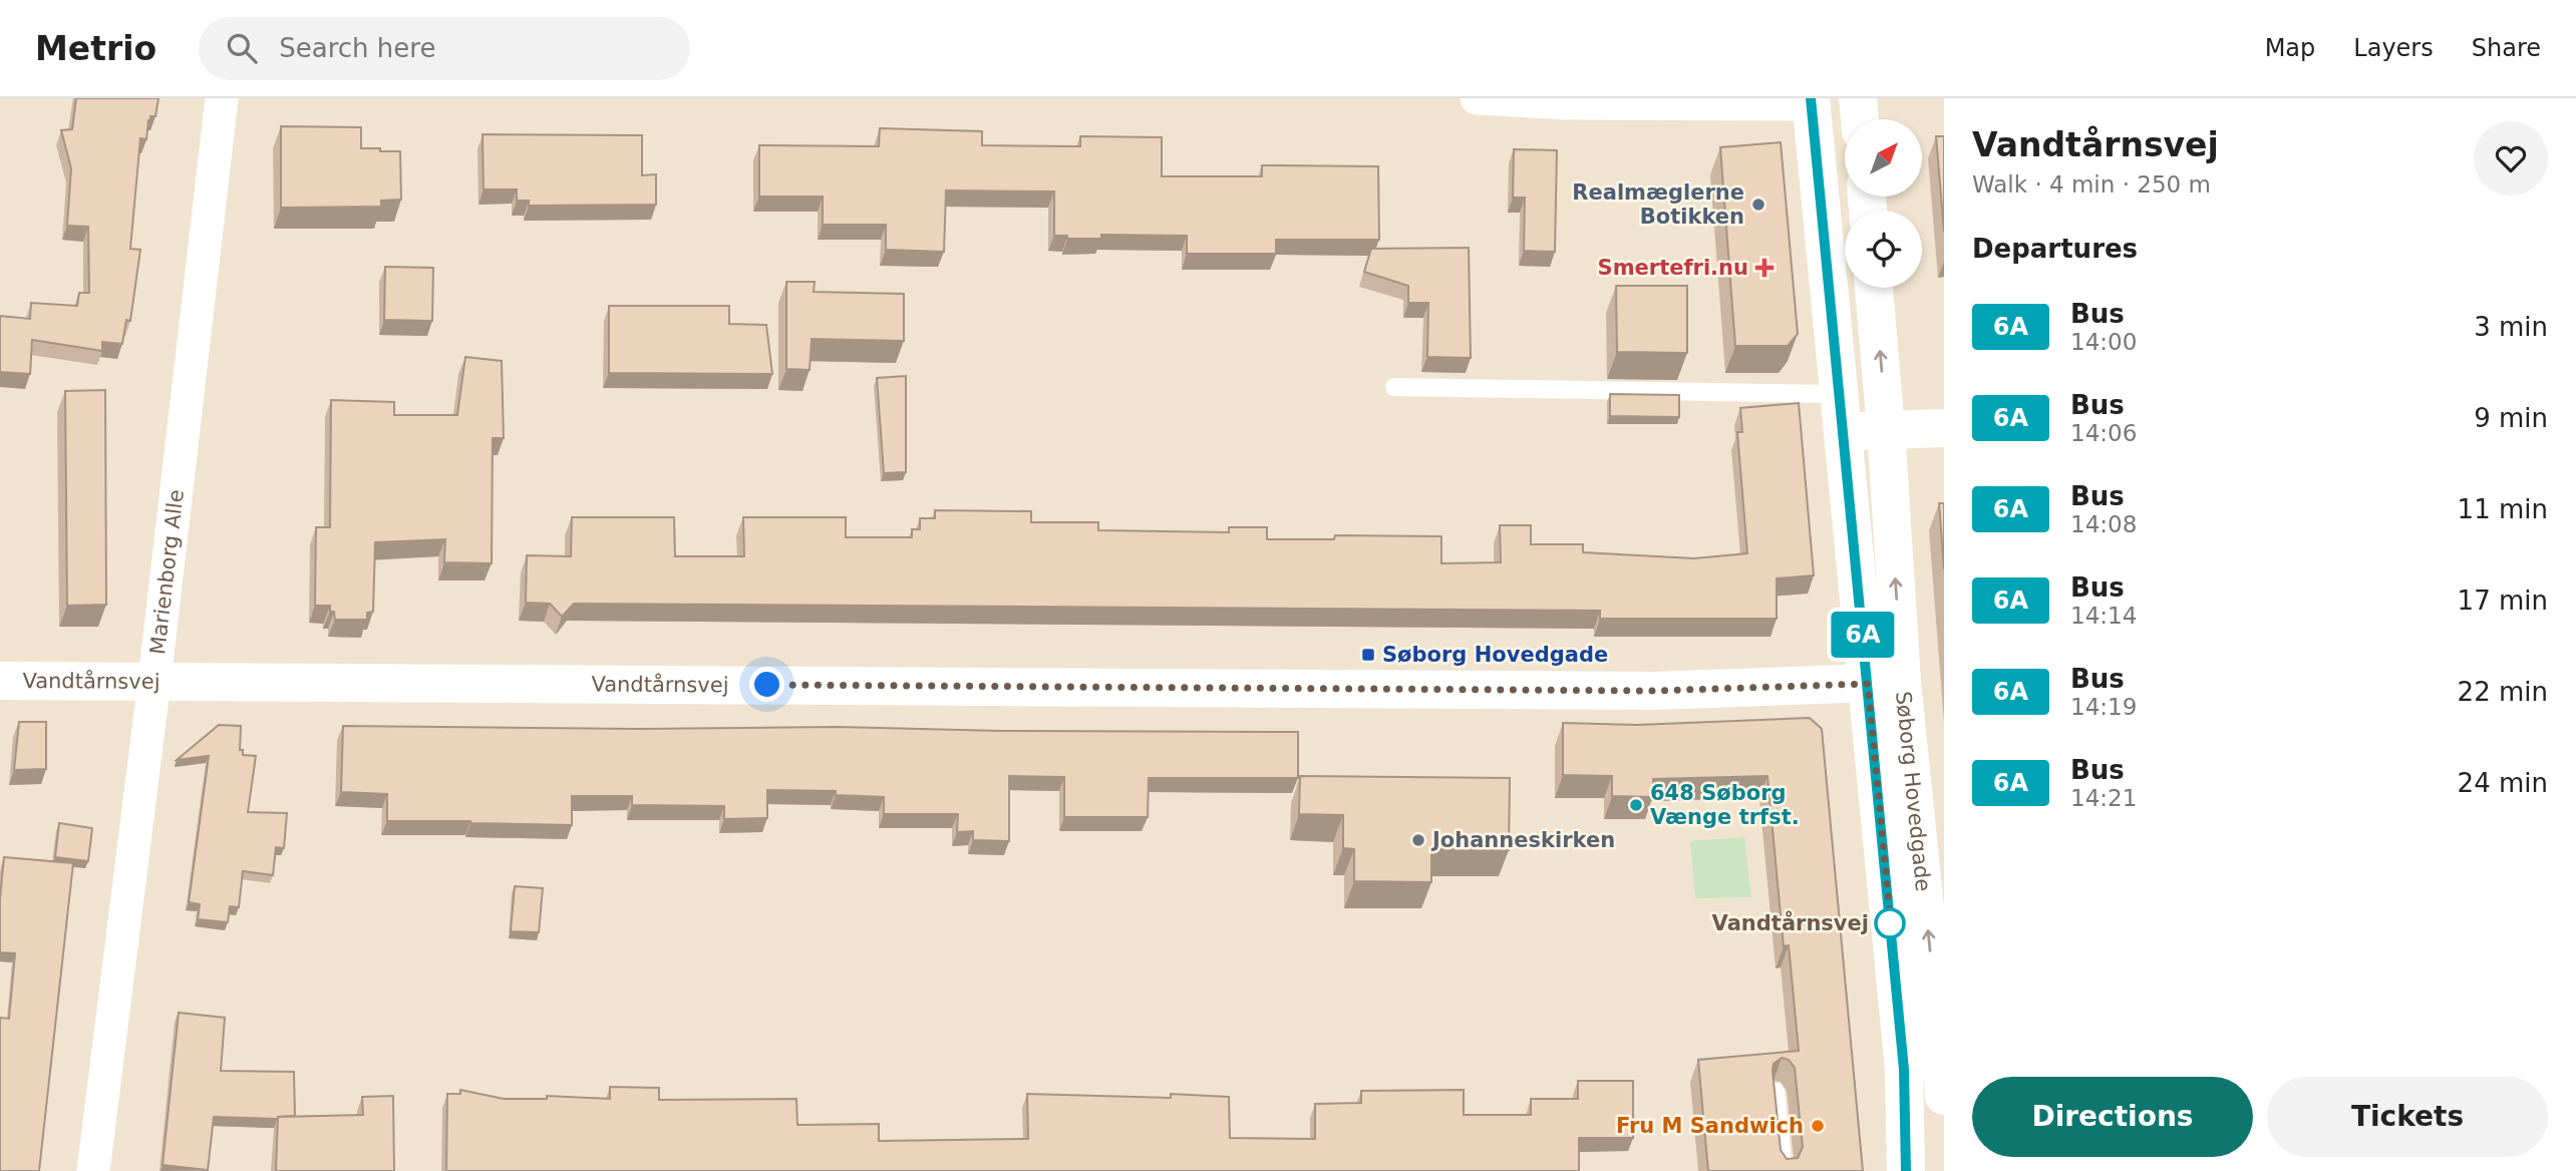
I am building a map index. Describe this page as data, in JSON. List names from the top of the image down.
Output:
{
  "streets": {
    "street": ["Marienborg Alle", "Vandtårnsvej", "Søborg Hovedgade"]
  },
  "crossings": [
    ["Marienborg Alle", "Vandtårnsvej"],
    ["Vandtårnsvej", "Søborg Hovedgade"]
  ],
  "places": {
    "other": [
      "Realmæglerne Botikken",
      "648 Søborg Vænge trfst.",
      "Johanneskirken",
      "Vandtårnsvej",
      "Fru M Sandwich"
    ],
    "health": ["Smertefri.nu"],
    "transit": ["Søborg Hovedgade"]
  },
  "lines": ["bus line 6A"],
  "north": "top right",
  "page": {
    "header": "Metrio",
    "search": "Search here",
    "nav": ["Map", "Layers", "Share"],
    "on_map": "6A",
    "heading": [
      ["Vandtårnsvej", "Walk · 4 min · 250 m"],
      "Departures"
    ],
    "list": [
      {
        "mark": "6A",
        "name": "Bus",
        "note": "14:00",
        "value": "3 min"
      },
      {
        "mark": "6A",
        "name": "Bus",
        "note": "14:06",
        "value": "9 min"
      },
      {
        "mark": "6A",
        "name": "Bus",
        "note": "14:08",
        "value": "11 min"
      },
      {
        "mark": "6A",
        "name": "Bus",
        "note": "14:14",
        "value": "17 min"
      },
      {
        "mark": "6A",
        "name": "Bus",
        "note": "14:19",
        "value": "22 min"
      },
      {
        "mark": "6A",
        "name": "Bus",
        "note": "14:21",
        "value": "24 min"
      }
    ],
    "buttons": ["Directions", "Tickets"]
  }
}
